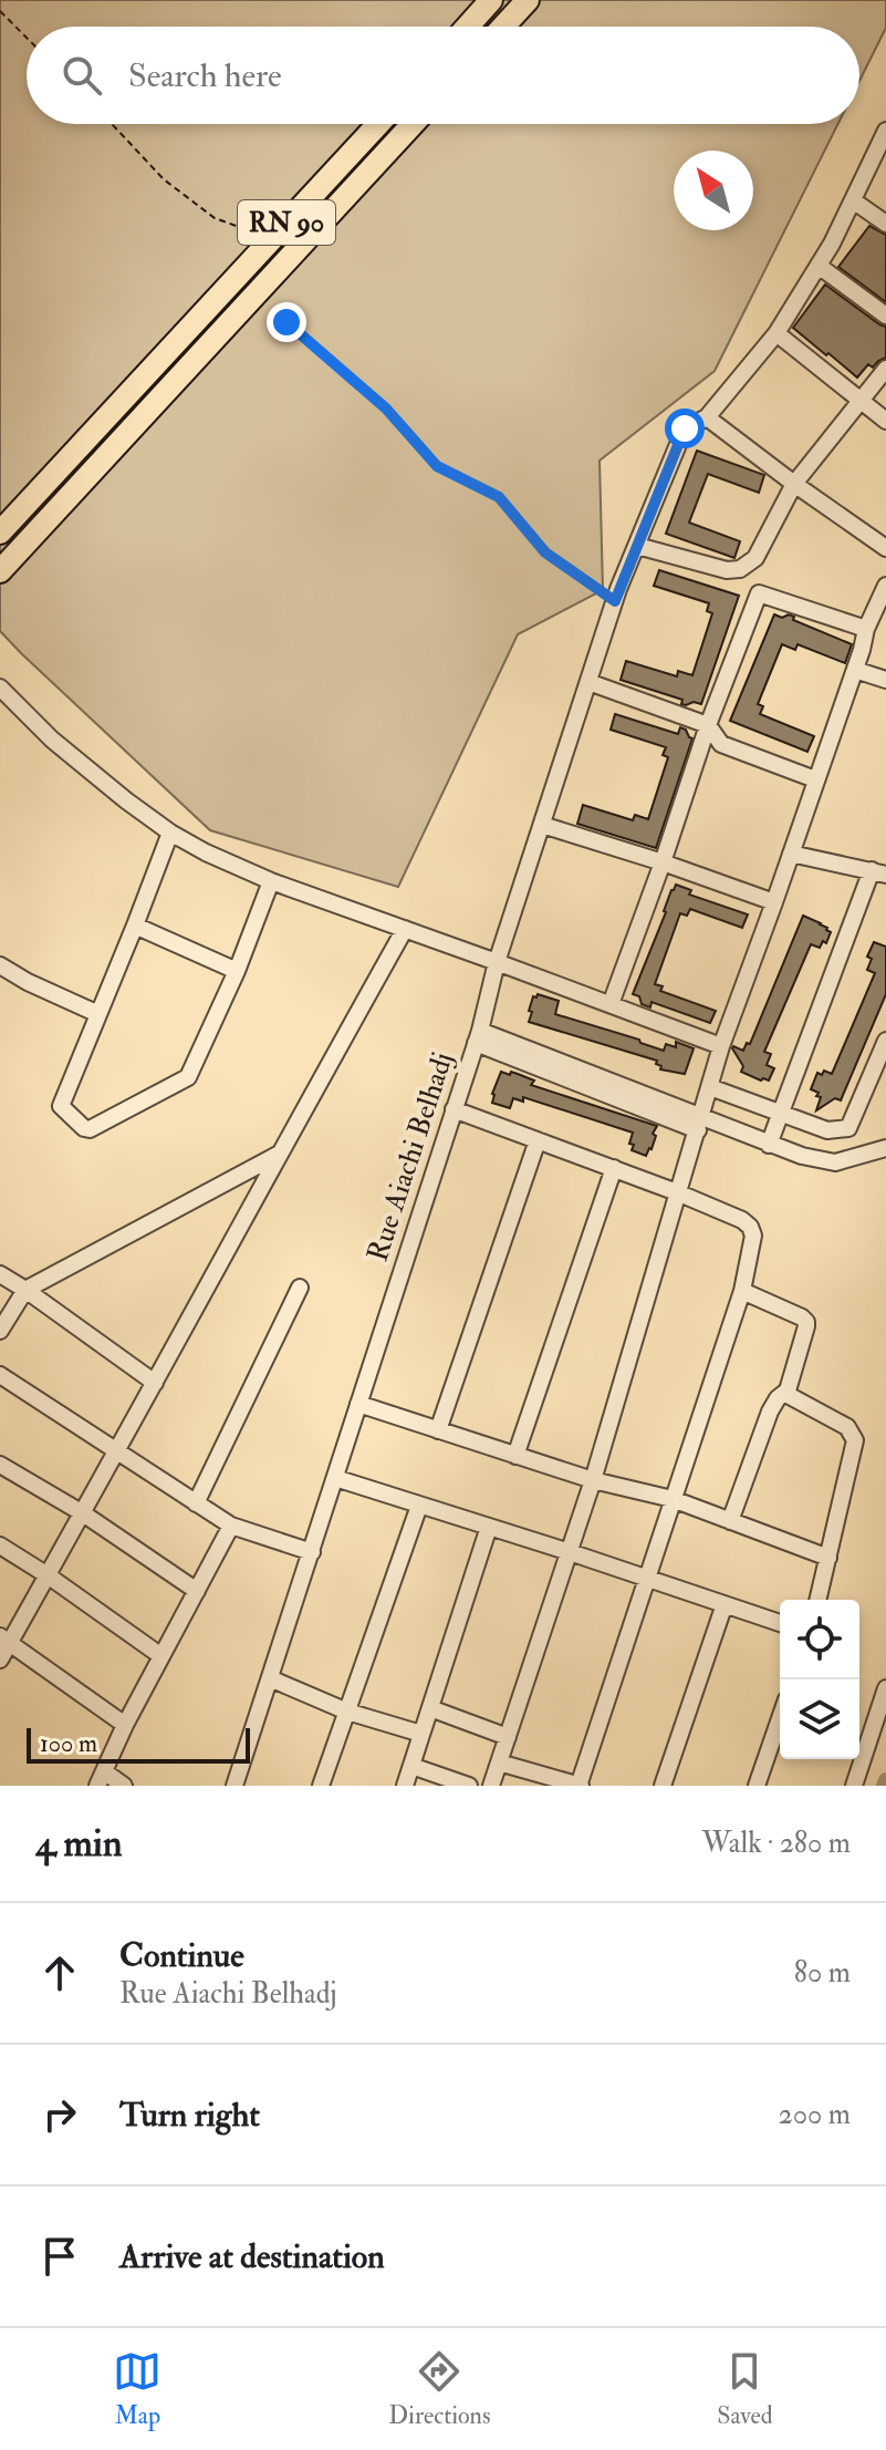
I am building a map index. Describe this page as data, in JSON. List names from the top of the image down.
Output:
{
  "streets": {
    "highway": ["RN 90"],
    "street": ["Rue Aiachi Belhadj"]
  },
  "scale_bar": "100 m",
  "north": "top left",
  "page": {
    "search": "Search here",
    "scale": "100 m",
    "heading": ["4 min", "Walk · 280 m"],
    "list": [
      ["Continue", "Rue Aiachi Belhadj", "80 m"],
      ["Turn right", "200 m"],
      "Arrive at destination"
    ],
    "nav": ["Map", "Directions", "Saved"]
  }
}
